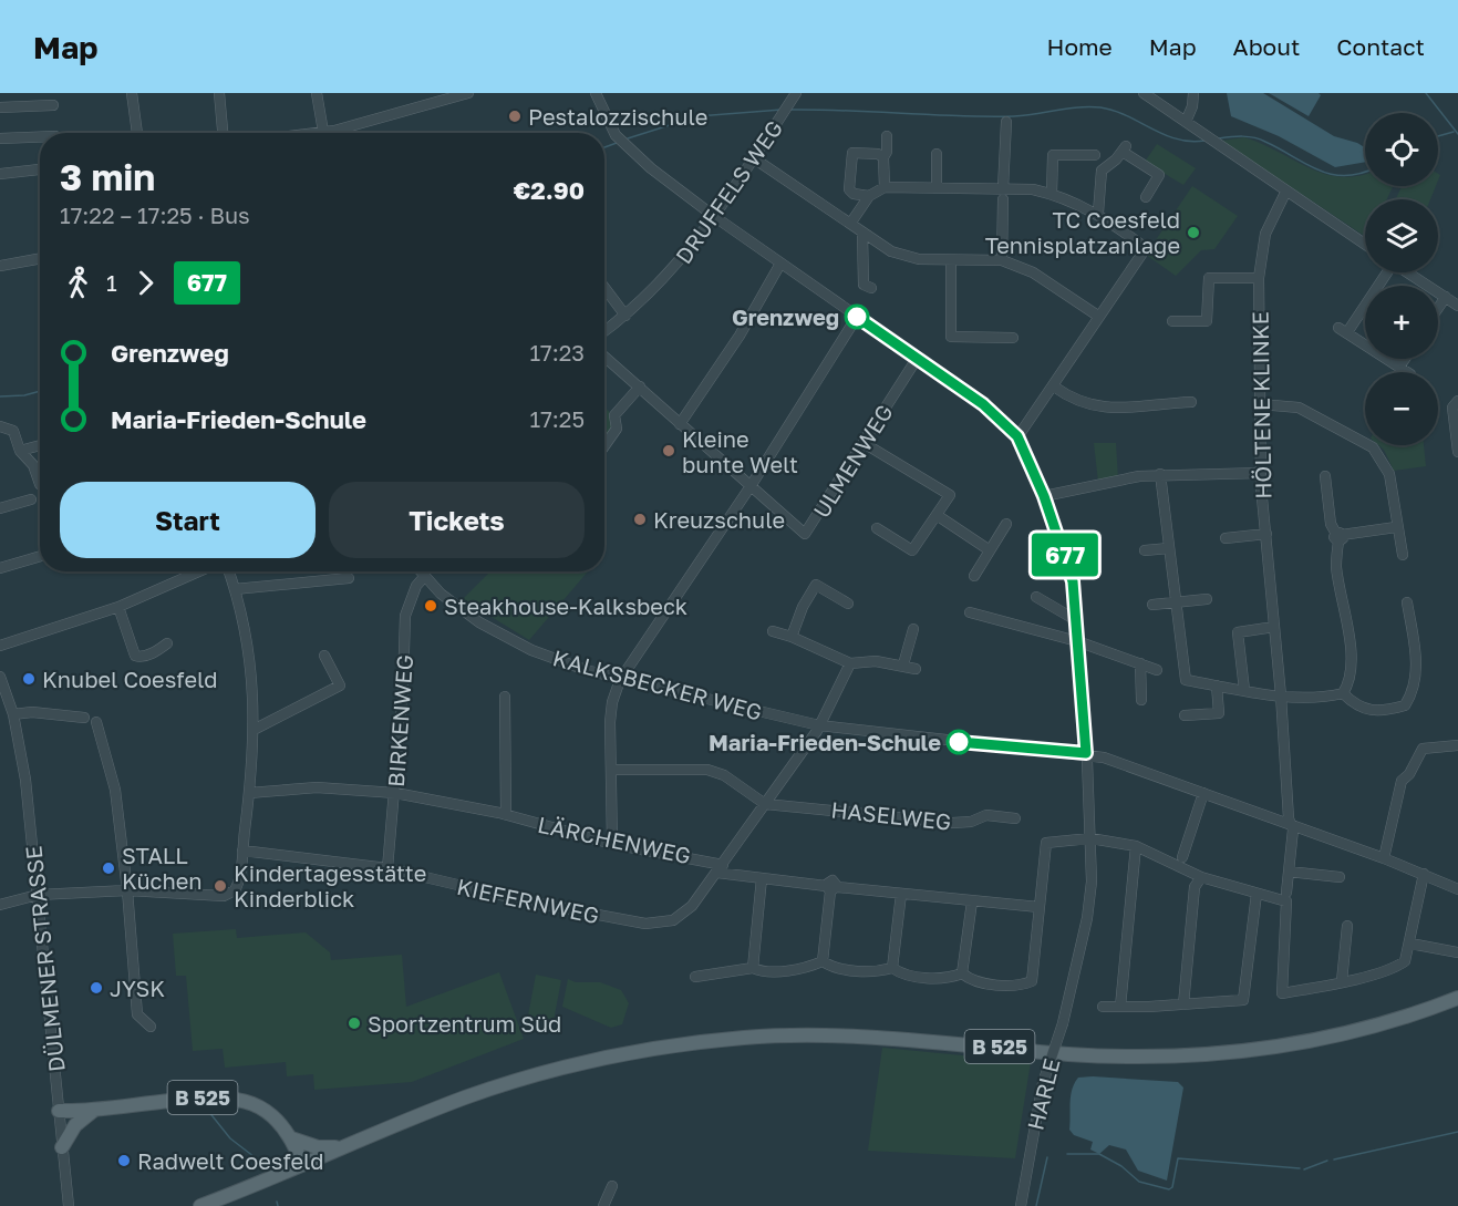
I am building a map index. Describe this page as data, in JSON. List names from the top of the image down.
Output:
{
  "streets": {
    "main road": ["B 525"],
    "street": [
      "DRUFFELS WEG",
      "HÖLTENE KLINKE",
      "ULMENWEG",
      "KALKSBECKER WEG",
      "BIRKENWEG",
      "HASELWEG",
      "LÄRCHENWEG",
      "KIEFERNWEG",
      "DÜLMENER STRASSE",
      "HARLE"
    ]
  },
  "crossings": [
    ["HÖLTENE KLINKE", "KALKSBECKER WEG"],
    ["KALKSBECKER WEG", "BIRKENWEG"],
    ["KALKSBECKER WEG", "HARLE"],
    ["BIRKENWEG", "LÄRCHENWEG"],
    ["BIRKENWEG", "KIEFERNWEG"],
    ["LÄRCHENWEG", "KIEFERNWEG"],
    ["DÜLMENER STRASSE", "B 525"]
  ],
  "places": [
    "Pestalozzischule",
    "TC Coesfeld Tennisplatzanlage",
    "Grenzweg",
    "Kleine bunte Welt",
    "Kreuzschule",
    "Steakhouse-Kalksbeck",
    "Knubel Coesfeld",
    "Maria-Frieden-Schule",
    "STALL Küchen",
    "Kindertagesstätte Kinderblick",
    "JYSK",
    "Sportzentrum Süd",
    "Radwelt Coesfeld"
  ],
  "lines": ["bus line 677"],
  "page": {
    "header": "Map",
    "nav": [
      "Home",
      "Map",
      "About",
      "Contact"
    ],
    "on_map": "677",
    "map_buttons": ["+", "−"],
    "heading": ["3 min", "17:22 – 17:25 · Bus", "€2.90"],
    "legs": ["1", "677"],
    "list": [
      {
        "name": "Grenzweg",
        "value": "17:23"
      },
      {
        "name": "Maria-Frieden-Schule",
        "value": "17:25"
      }
    ],
    "buttons": ["Start", "Tickets"]
  }
}
